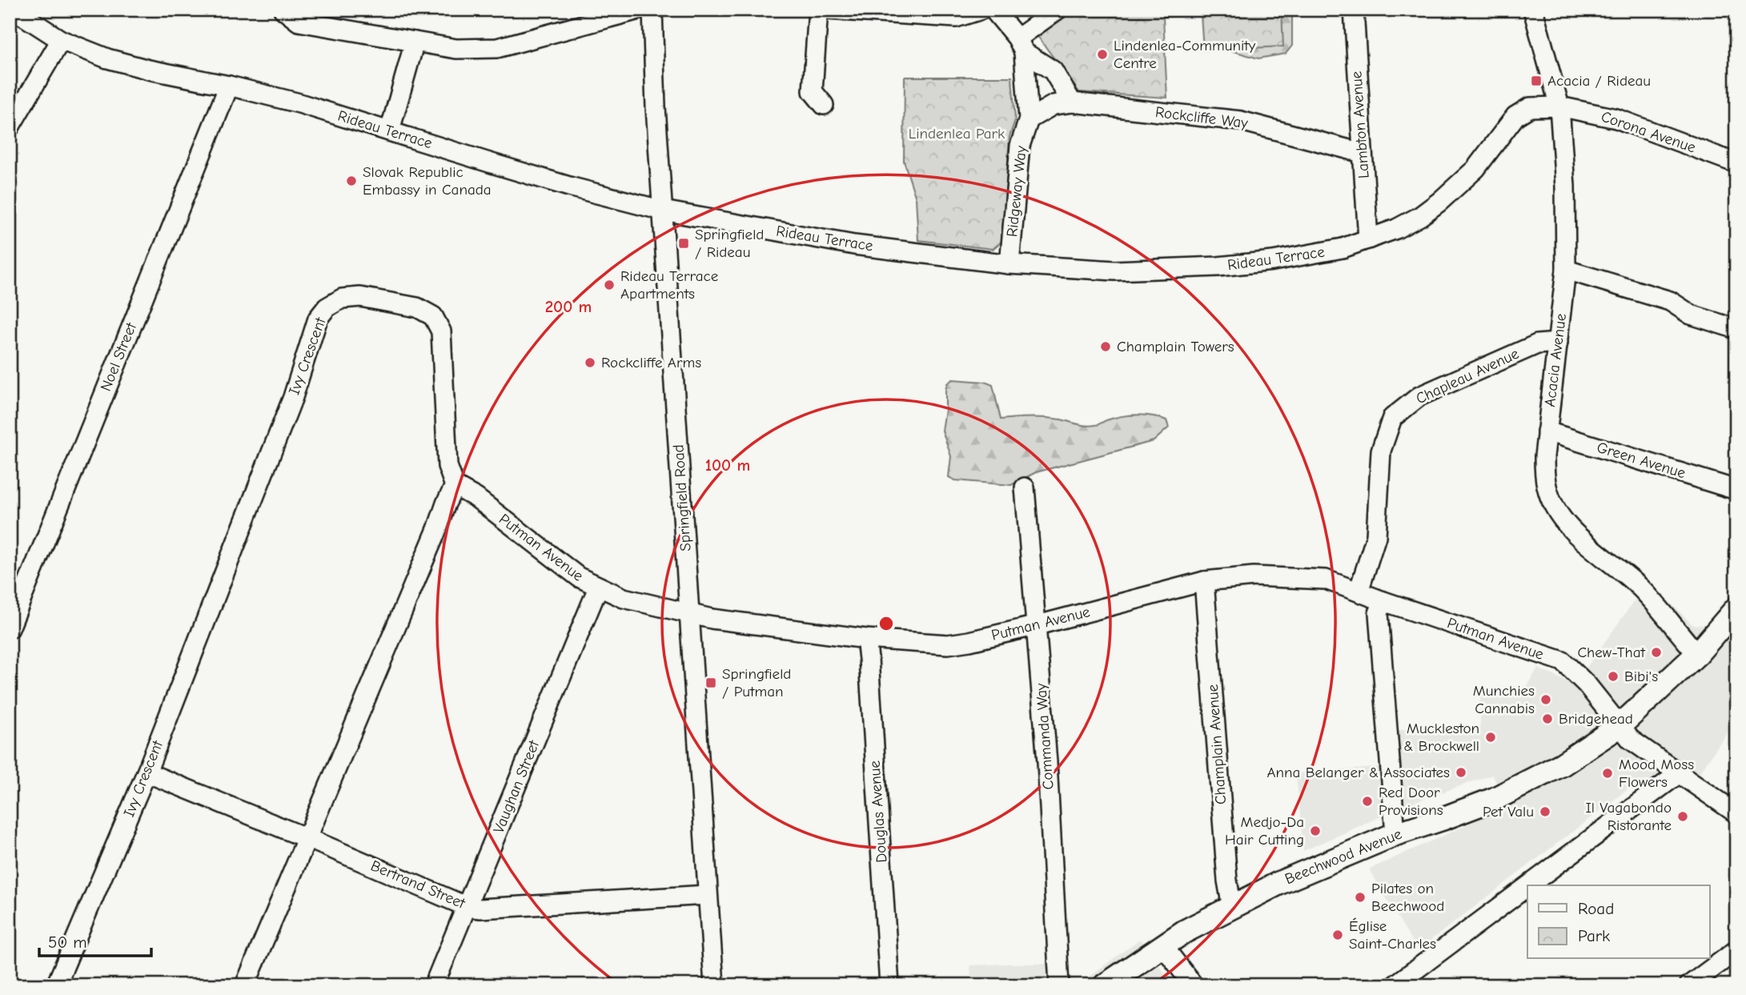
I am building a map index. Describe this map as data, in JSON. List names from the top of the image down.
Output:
{
  "streets": {
    "main road": ["Beechwood Avenue"],
    "street": [
      "Rockcliffe Way",
      "Lambton Avenue",
      "Rideau Terrace",
      "Corona Avenue",
      "Ridgeway Way",
      "Ivy Crescent",
      "Noel Street",
      "Acacia Avenue",
      "Chapleau Avenue",
      "Green Avenue",
      "Springfield Road",
      "Putman Avenue",
      "Commanda Way",
      "Champlain Avenue",
      "Vaughan Street",
      "Douglas Avenue",
      "Bertrand Street"
    ]
  },
  "crossings": [
    ["Rockcliffe Way", "Lambton Avenue"],
    ["Rockcliffe Way", "Ridgeway Way"],
    ["Lambton Avenue", "Rideau Terrace"],
    ["Rideau Terrace", "Corona Avenue"],
    ["Rideau Terrace", "Ridgeway Way"],
    ["Rideau Terrace", "Noel Street"],
    ["Rideau Terrace", "Acacia Avenue"],
    ["Rideau Terrace", "Springfield Road"],
    ["Corona Avenue", "Acacia Avenue"],
    ["Ivy Crescent", "Putman Avenue"],
    ["Ivy Crescent", "Bertrand Street"],
    ["Acacia Avenue", "Chapleau Avenue"],
    ["Acacia Avenue", "Green Avenue"],
    ["Acacia Avenue", "Beechwood Avenue"],
    ["Chapleau Avenue", "Putman Avenue"],
    ["Springfield Road", "Putman Avenue"],
    ["Springfield Road", "Bertrand Street"],
    ["Putman Avenue", "Commanda Way"],
    ["Putman Avenue", "Champlain Avenue"],
    ["Putman Avenue", "Vaughan Street"],
    ["Putman Avenue", "Douglas Avenue"],
    ["Putman Avenue", "Beechwood Avenue"],
    ["Champlain Avenue", "Beechwood Avenue"],
    ["Vaughan Street", "Bertrand Street"]
  ],
  "parks": ["Lindenlea Park"],
  "places": {
    "other": [
      "Lindenlea-Community Centre",
      "Slovak Republic Embassy in Canada",
      "Rideau Terrace Apartments",
      "Champlain Towers",
      "Rockcliffe Arms",
      "Chew-That",
      "Bibi's",
      "Munchies Cannabis",
      "Bridgehead",
      "Muckleston & Brockwell",
      "Anna Belanger & Associates",
      "Mood Moss Flowers",
      "Red Door Provisions",
      "Pet Valu",
      "Il Vagabondo Ristorante",
      "Medjo-Da Hair Cutting",
      "Pilates on Beechwood",
      "Église Saint-Charles"
    ],
    "transit": ["Acacia / Rideau", "Springfield / Rideau", "Springfield / Putman"]
  },
  "legend": ["Road", "Park"],
  "scale_bar": "50 m",
  "rings": ["200 m", "100 m"]
}
